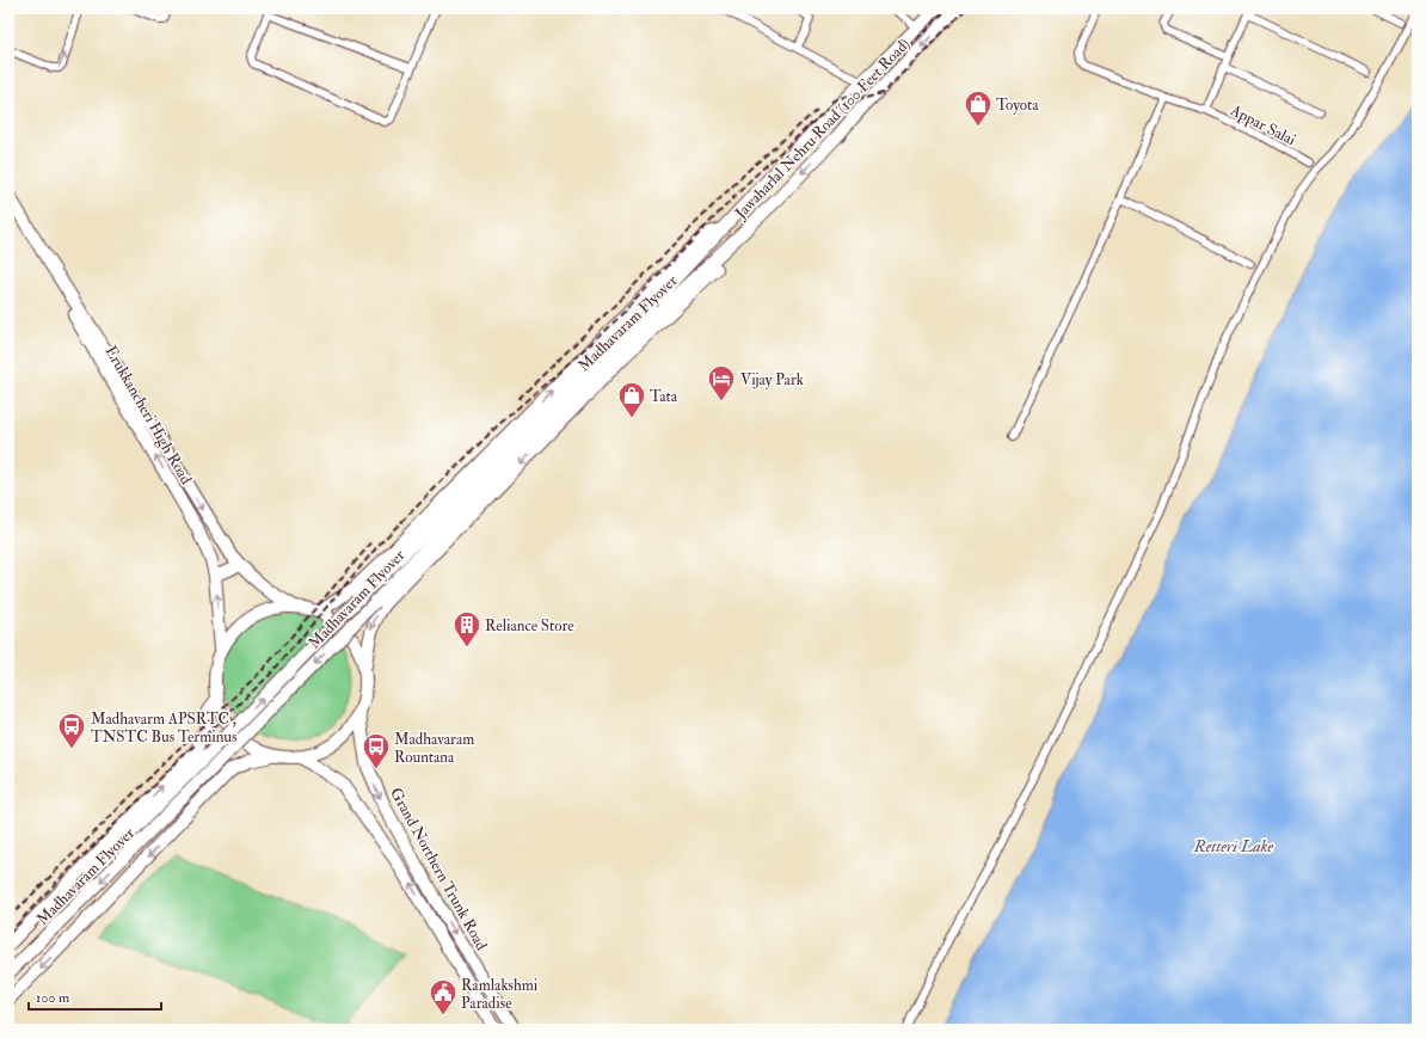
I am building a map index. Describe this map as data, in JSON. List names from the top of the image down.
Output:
{
  "streets": {
    "main road": [
      "Jawaharlal Nehru Road (100 Feet Road)",
      "Madhavaram Flyover",
      "Erukkancheri High Road",
      "Grand Northern Trunk Road"
    ],
    "street": ["Appar Salai"]
  },
  "crossings": [
    ["Jawaharlal Nehru Road (100 Feet Road)", "Madhavaram Flyover"],
    ["Erukkancheri High Road", "Grand Northern Trunk Road"]
  ],
  "water": ["Retteri Lake"],
  "places": {
    "shop": ["Toyota", "Tata"],
    "hotel": ["Vijay Park"],
    "building": ["Reliance Store"],
    "bus stop": ["Madhavarm APSRTC , TNSTC Bus Terminus", "Madhavaram Rountana"],
    "public building": ["Ramlakshmi Paradise"]
  },
  "scale_bar": "100 m"
}
